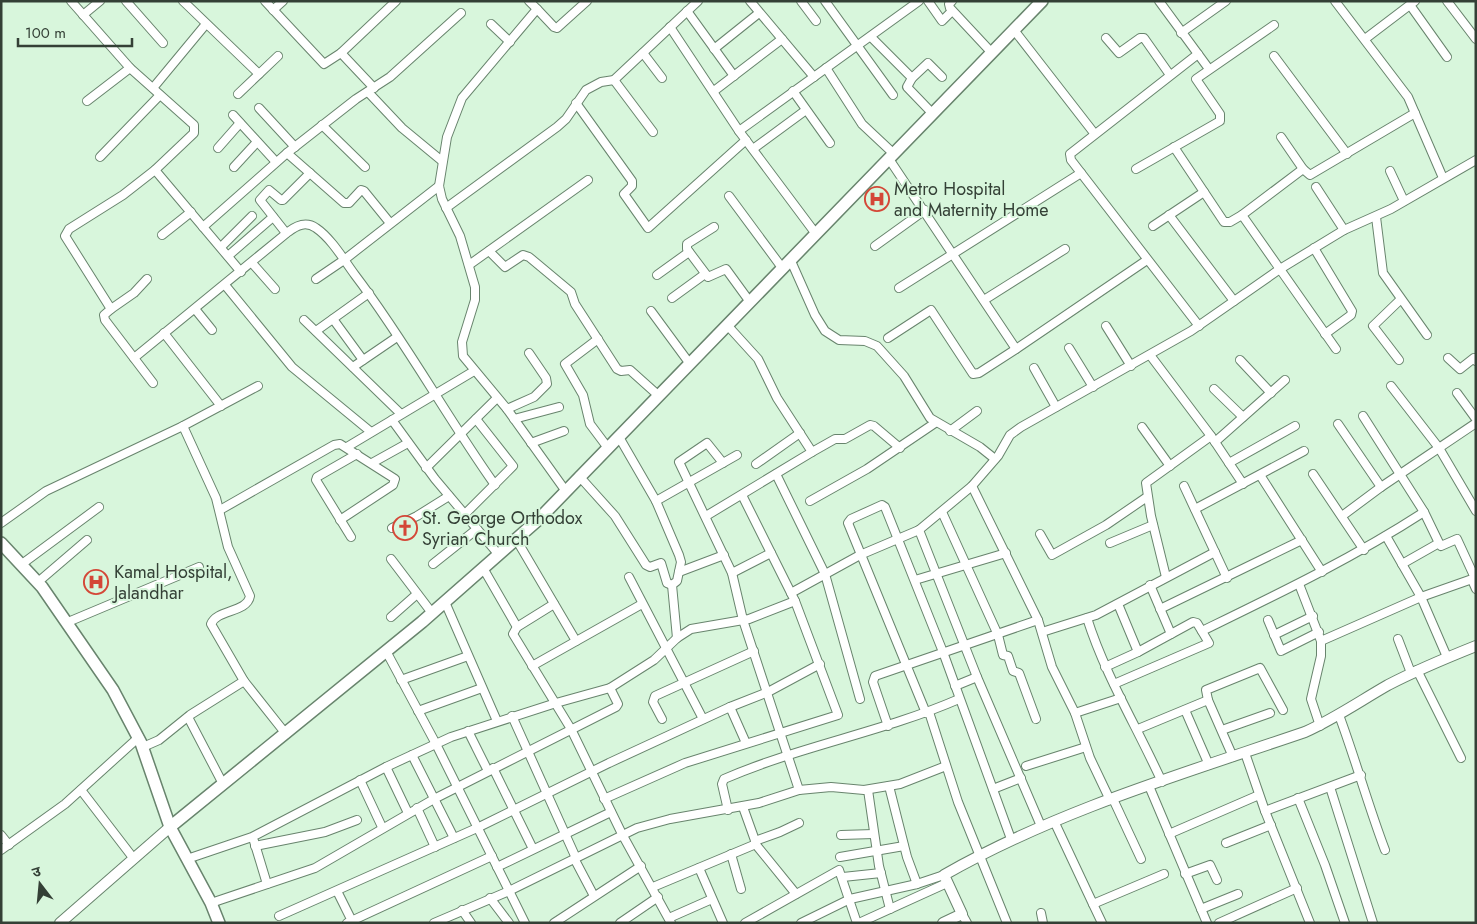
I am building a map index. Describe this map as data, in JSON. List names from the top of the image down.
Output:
{
  "places": {
    "hospital": ["Metro Hospital and Maternity Home", "Kamal Hospital, Jalandhar"],
    "church": ["St. George Orthodox Syrian Church"]
  },
  "scale_bar": "100 m",
  "north": "top"
}
